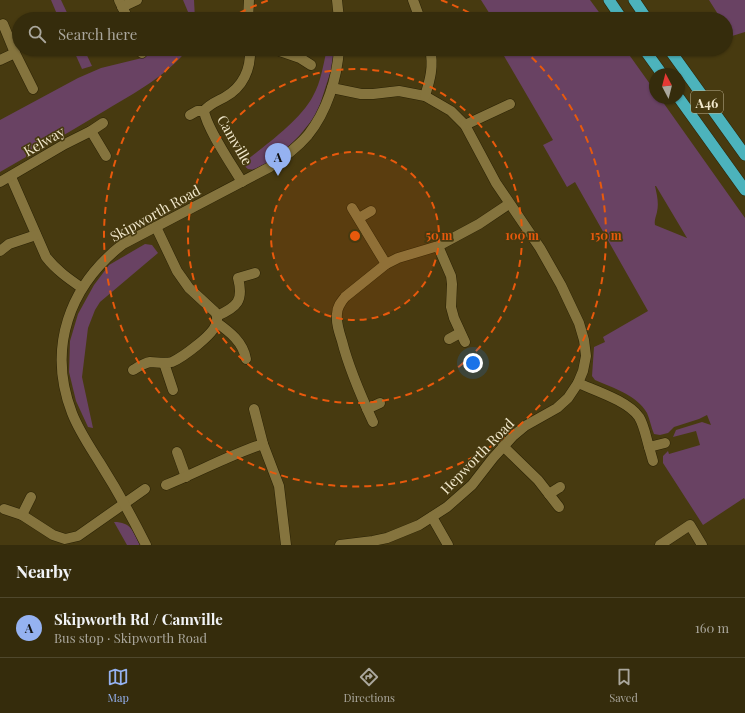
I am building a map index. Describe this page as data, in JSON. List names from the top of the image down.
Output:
{
  "streets": {
    "highway": ["A46"],
    "street": [
      "Camville",
      "Kelway",
      "Skipworth Road",
      "Hepworth Road"
    ]
  },
  "crossings": [
    ["Camville", "Skipworth Road"],
    ["Skipworth Road", "Hepworth Road"]
  ],
  "north": "top",
  "page": {
    "search": "Search here",
    "pins": "A",
    "heading": "Nearby",
    "list": [
      {
        "mark": "A",
        "name": "Skipworth Rd / Camville",
        "note": "Bus stop · Skipworth Road",
        "value": "160 m"
      }
    ],
    "nav": ["Map", "Directions", "Saved"]
  },
  "rings": ["50 m", "100 m", "150 m"]
}
